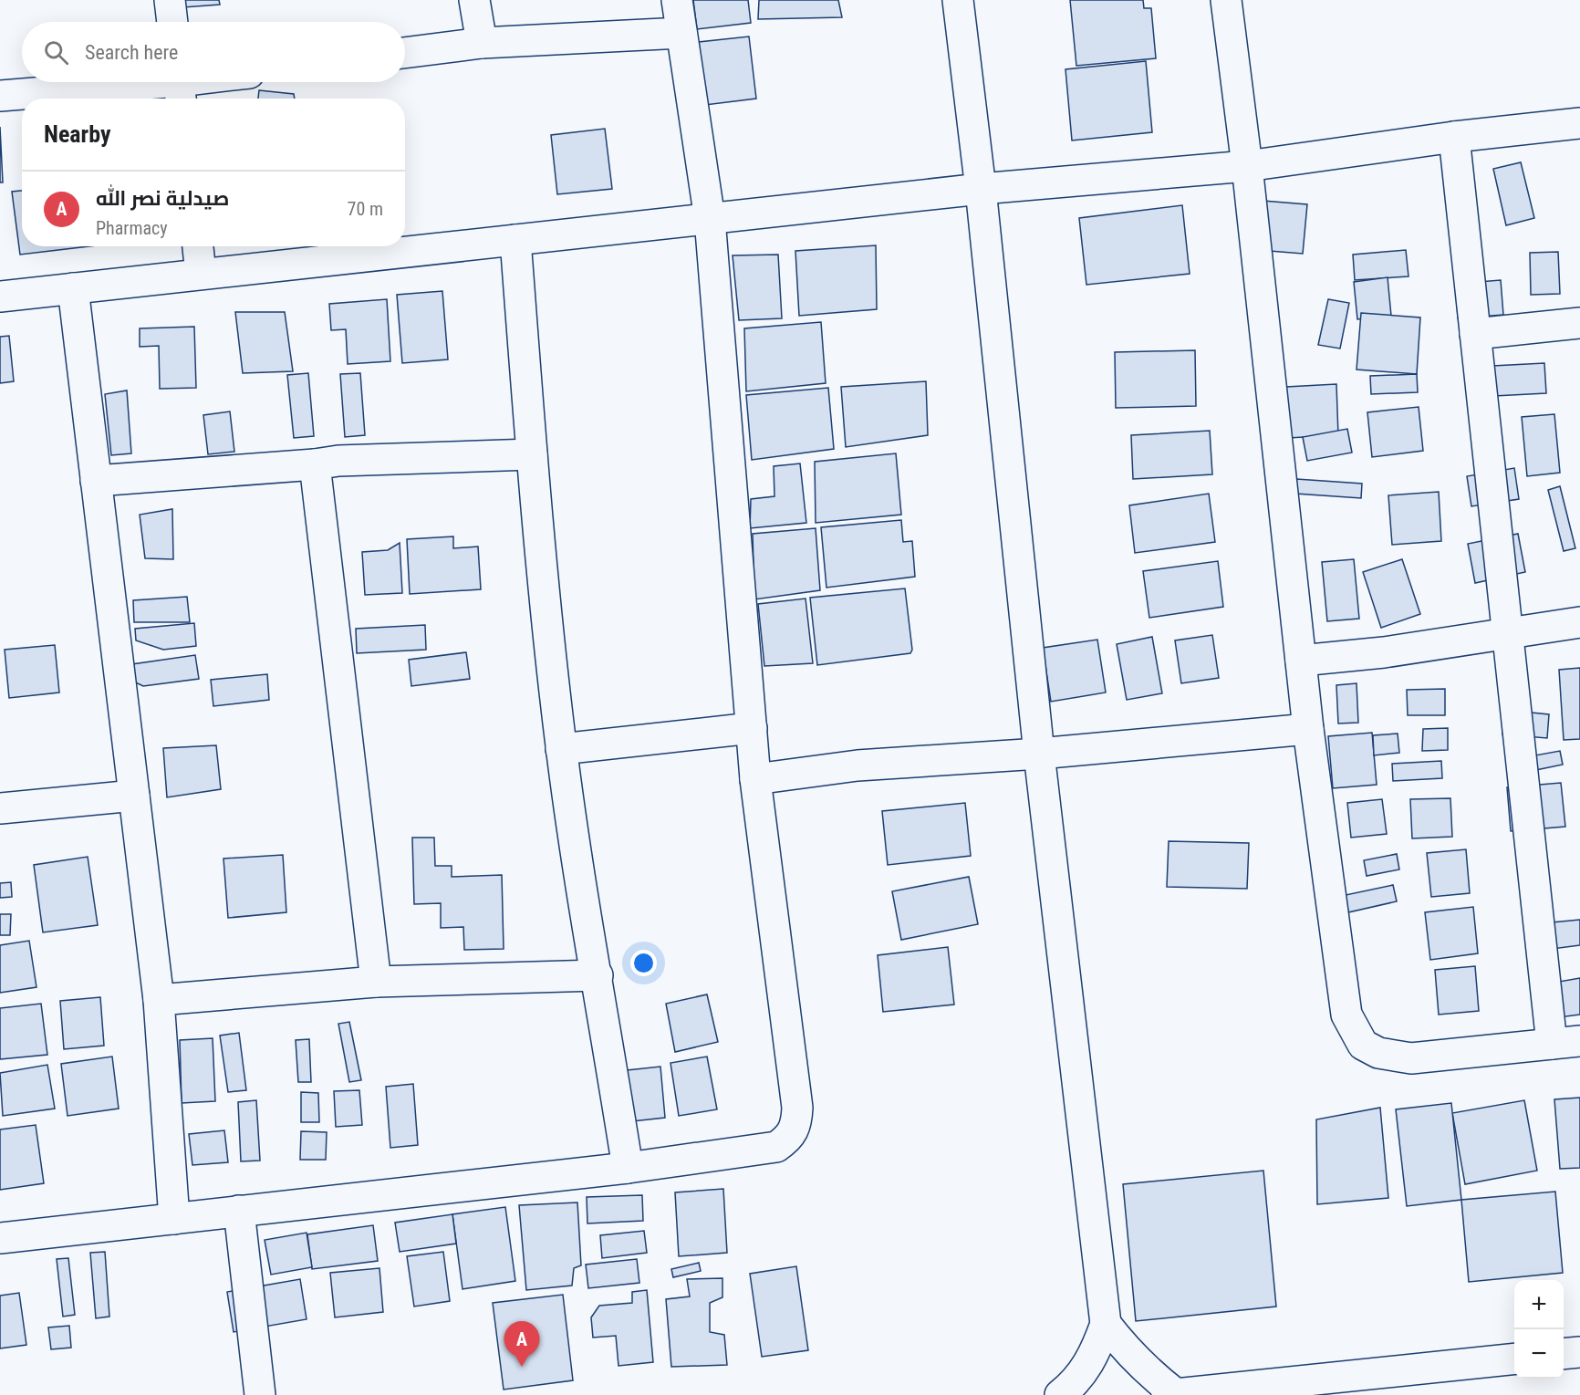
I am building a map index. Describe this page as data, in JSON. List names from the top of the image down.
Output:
{
  "page": {
    "search": "Search here",
    "heading": "Nearby",
    "list": [
      {
        "mark": "A",
        "name": "صيدلية نصر الله",
        "note": "Pharmacy",
        "value": "70 m"
      }
    ],
    "map_buttons": ["+", "−"],
    "pins": "A"
  }
}
